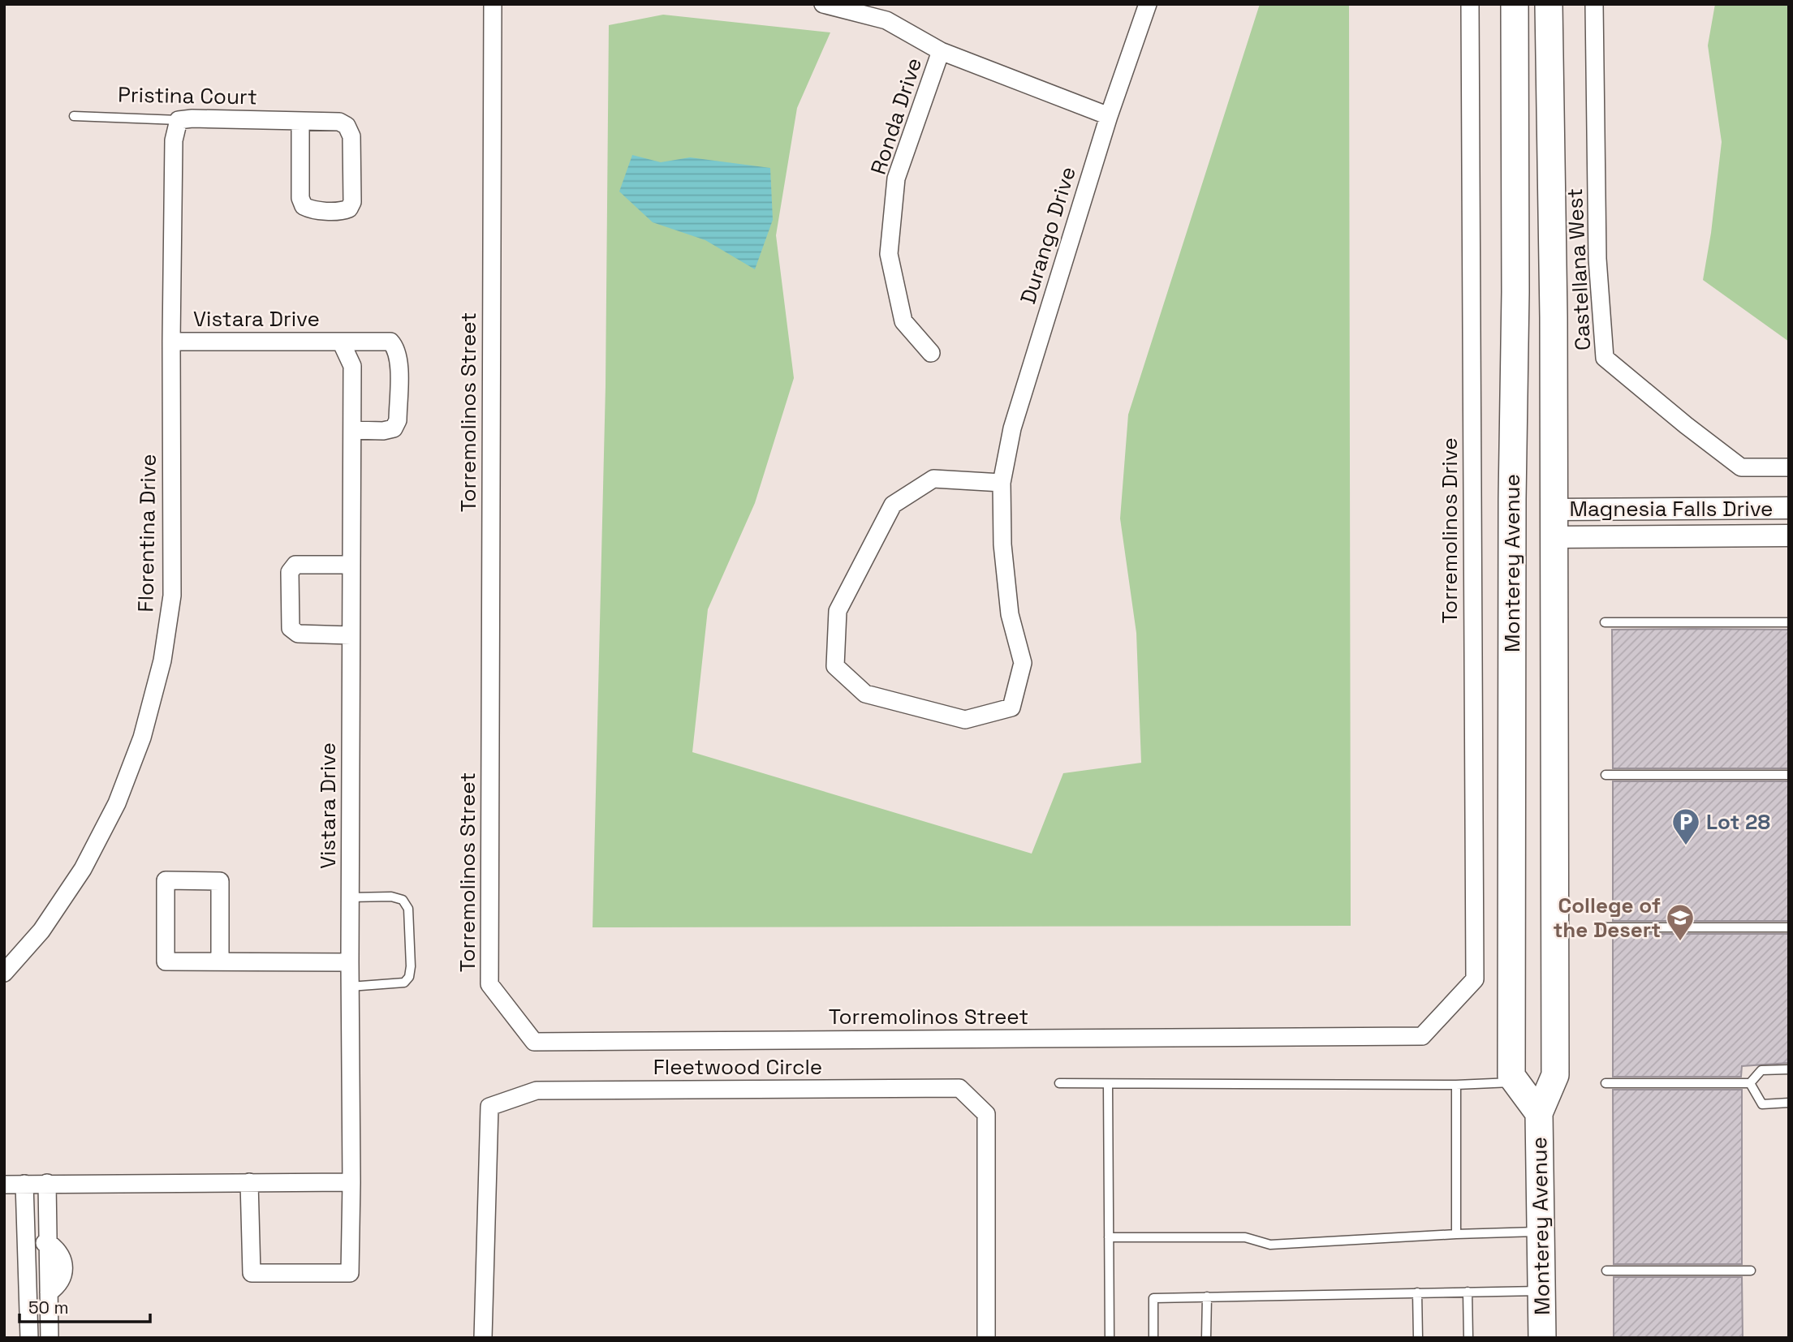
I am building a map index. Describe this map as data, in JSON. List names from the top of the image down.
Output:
{
  "streets": {
    "main road": ["Monterey Avenue"],
    "street": [
      "Pristina Court",
      "Ronda Drive",
      "Durango Drive",
      "Castellana West",
      "Vistara Drive",
      "Torremolinos Street",
      "Magnesia Falls Drive",
      "Torremolinos Drive",
      "Florentina Drive",
      "Fleetwood Circle"
    ]
  },
  "crossings": [
    ["Pristina Court", "Florentina Drive"],
    ["Vistara Drive", "Florentina Drive"],
    ["Torremolinos Street", "Torremolinos Drive"],
    ["Magnesia Falls Drive", "Monterey Avenue"]
  ],
  "places": {
    "parking": ["Lot 28"],
    "school or university": ["College of the Desert"]
  },
  "scale_bar": "50 m"
}
